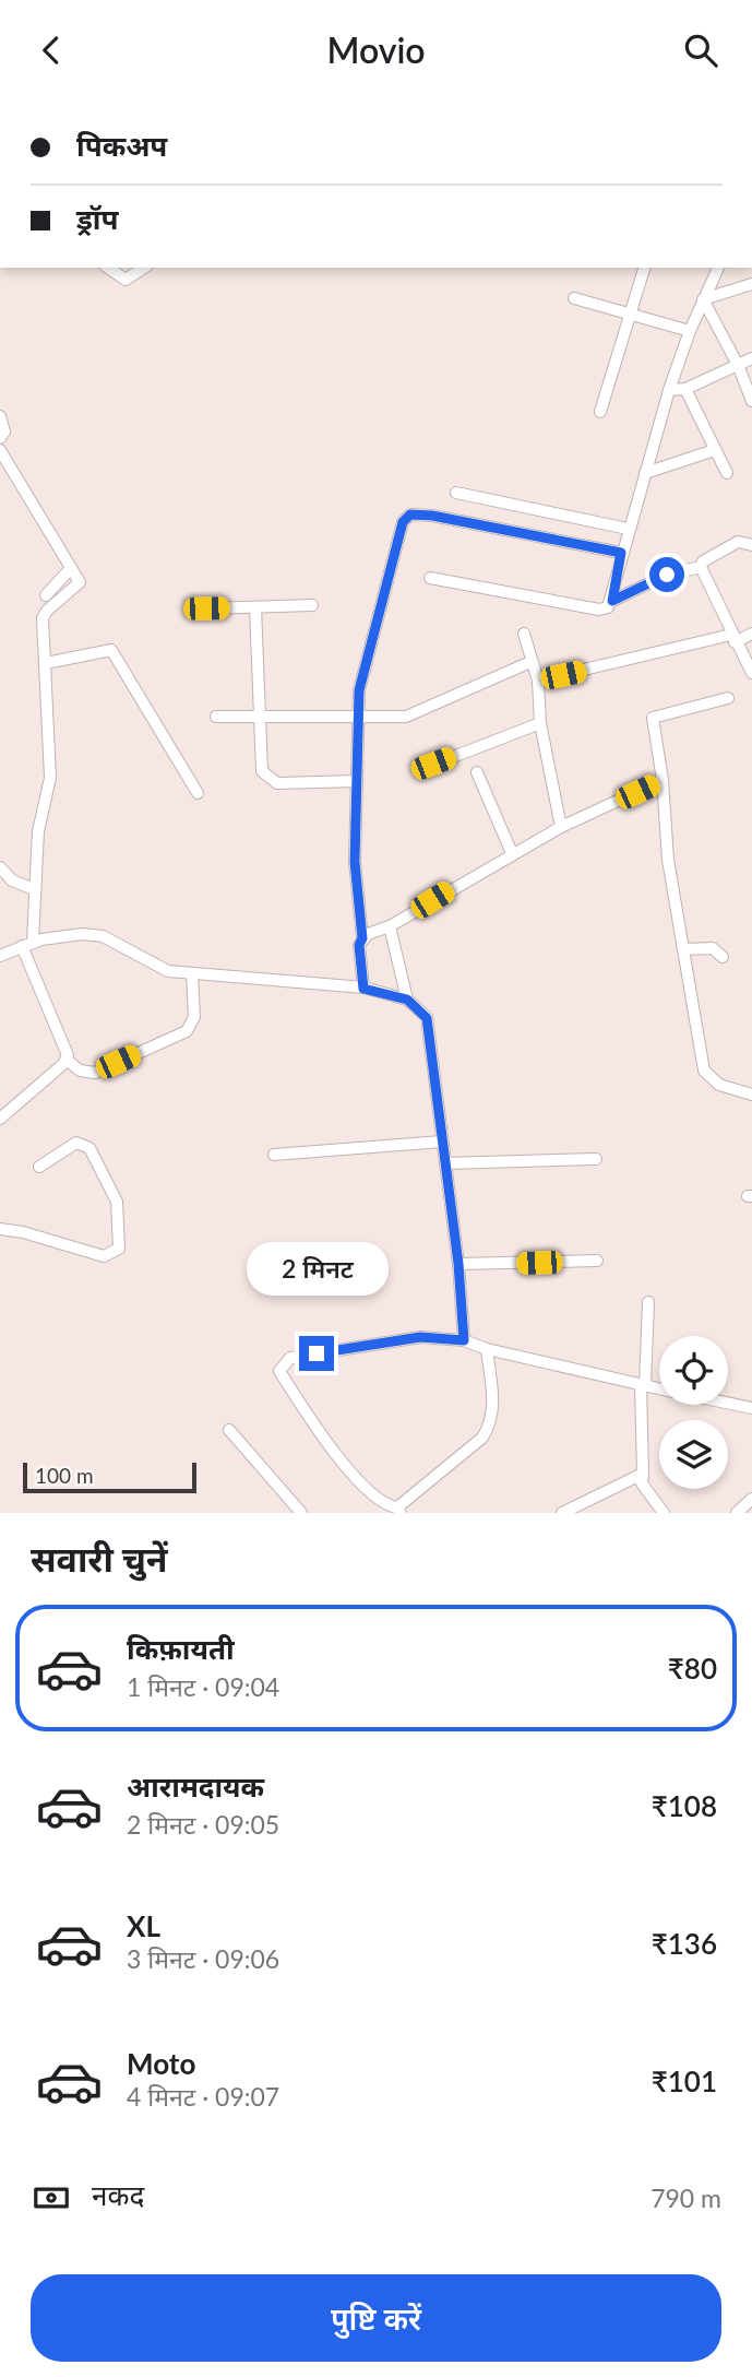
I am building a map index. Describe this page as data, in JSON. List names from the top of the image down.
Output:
{
  "scale_bar": "100 m",
  "page": {
    "header": "Movio",
    "banner": ["पिकअप", "ड्रॉप"],
    "bubble": "2 मिनट",
    "scale": "100 m",
    "heading": "सवारी चुनें",
    "list": [
      {
        "name": "किफ़ायती",
        "note": "1 मिनट · 09:04",
        "value": "₹80"
      },
      {
        "name": "आरामदायक",
        "note": "2 मिनट · 09:05",
        "value": "₹108"
      },
      {
        "name": "XL",
        "note": "3 मिनट · 09:06",
        "value": "₹136"
      },
      {
        "name": "Moto",
        "note": "4 मिनट · 09:07",
        "value": "₹101"
      }
    ],
    "pay": ["नकद", "790 m"],
    "buttons": "पुष्टि करें"
  }
}
